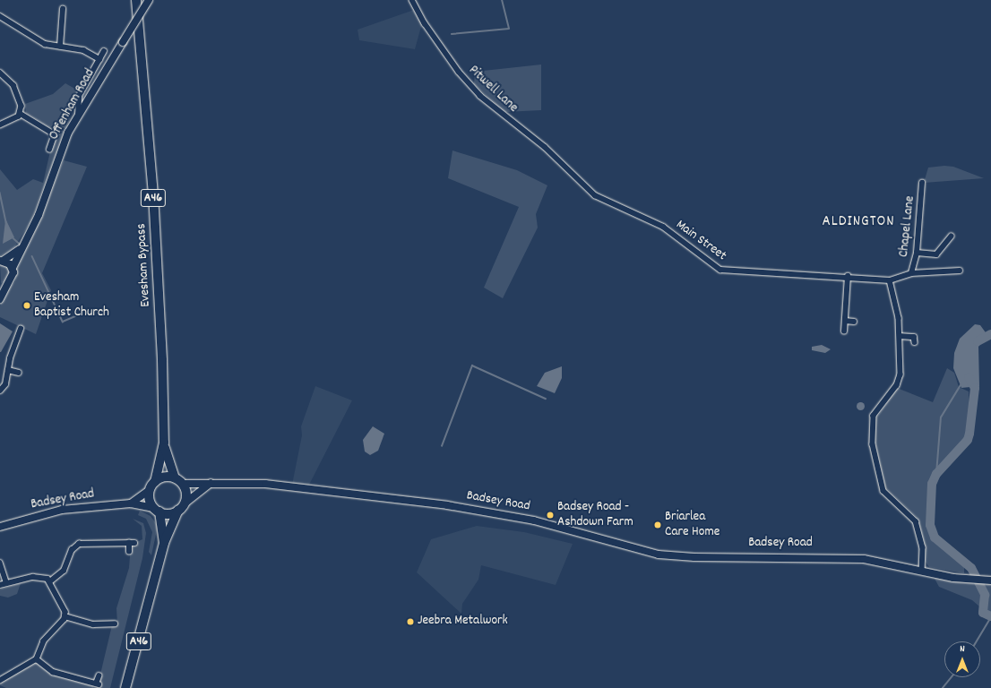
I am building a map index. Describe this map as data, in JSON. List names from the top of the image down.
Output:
{
  "streets": {
    "highway": ["A46", "Evesham Bypass"],
    "main road": ["Offenham Road", "Badsey Road"],
    "street": ["Pitwell Lane", "Chapel Lane", "Main Street"]
  },
  "crossings": [
    ["Pitwell Lane", "Main Street"],
    ["A46", "Evesham Bypass"],
    ["A46", "Badsey Road"],
    ["Evesham Bypass", "Badsey Road"]
  ],
  "districts": ["ALDINGTON"],
  "places": [
    "Evesham Baptist Church",
    "Badsey Road - Ashdown Farm",
    "Briarlea Care Home",
    "Jeebra Metalwork"
  ],
  "north": "top"
}
